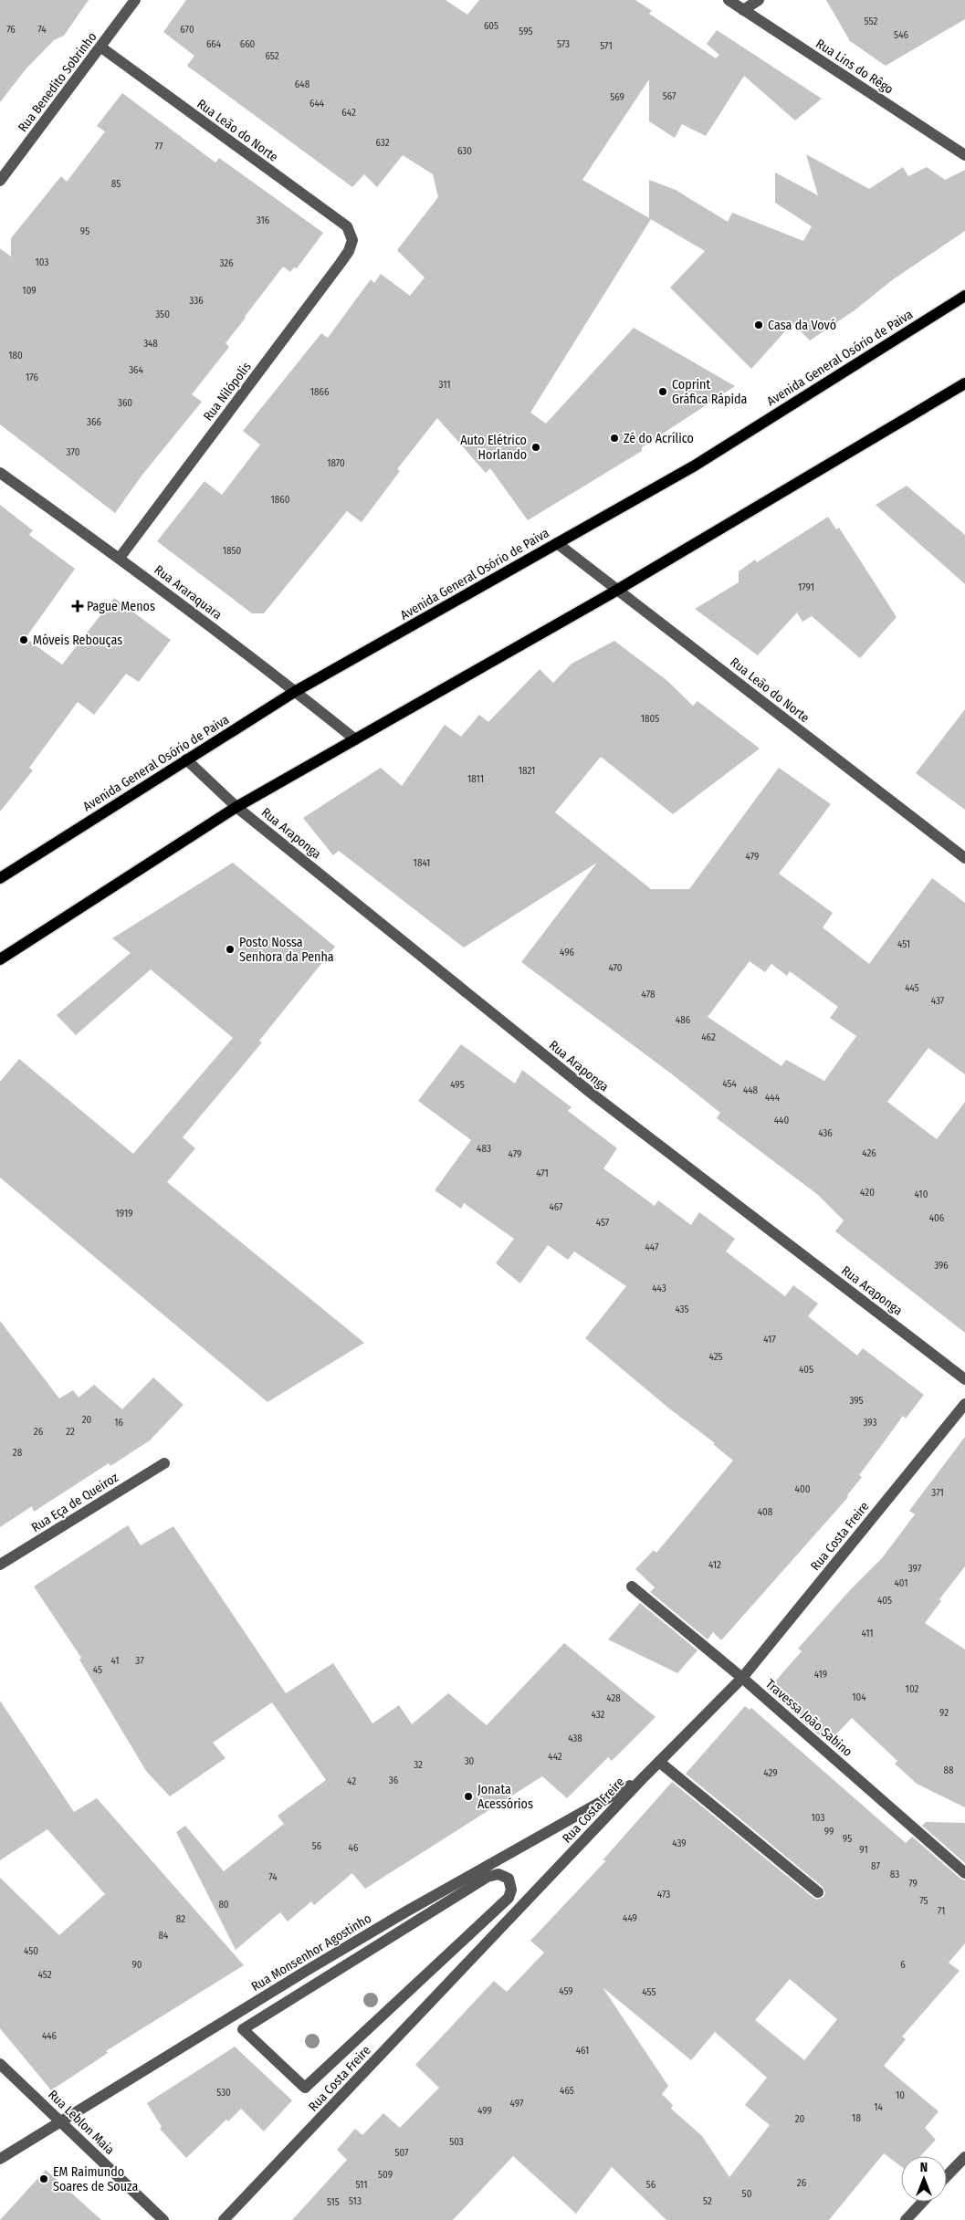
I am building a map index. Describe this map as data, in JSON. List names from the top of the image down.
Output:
{
  "streets": {
    "main road": ["Avenida General Osório de Paiva"],
    "street": [
      "Rua Lins do Rêgo",
      "Rua Benedito Sobrinho",
      "Rua Leão do Norte",
      "Rua Nilópolis",
      "Rua Araraquara",
      "Rua Araponga",
      "Rua Eça de Queiroz",
      "Rua Costa Freire",
      "Travessa João Sabino",
      "Rua Monsenhor Agostinho",
      "Rua Leblon Maia"
    ]
  },
  "crossings": [
    ["Rua Benedito Sobrinho", "Rua Leão do Norte"],
    ["Rua Leão do Norte", "Avenida General Osório de Paiva"],
    ["Rua Leão do Norte", "Rua Nilópolis"],
    ["Avenida General Osório de Paiva", "Rua Araraquara"],
    ["Avenida General Osório de Paiva", "Rua Araponga"],
    ["Rua Nilópolis", "Rua Araraquara"],
    ["Rua Costa Freire", "Travessa João Sabino"],
    ["Rua Costa Freire", "Rua Monsenhor Agostinho"],
    ["Rua Monsenhor Agostinho", "Rua Leblon Maia"]
  ],
  "places": {
    "other": [
      "Casa da Vovó",
      "Coprint Gráfica Rápida",
      "Zé do Acrílico",
      "Auto Elétrico Horlando",
      "Móveis Rebouças",
      "Posto Nossa Senhora da Penha",
      "Jonata Acessórios",
      "EM Raimundo Soares de Souza"
    ],
    "health": ["Pague Menos"]
  },
  "house_numbers": [
    "552",
    "605",
    "76",
    "74",
    "670",
    "595",
    "546",
    "664",
    "660",
    "573",
    "571",
    "652",
    "648",
    "567",
    "569",
    "644",
    "642",
    "632",
    "77",
    "630",
    "85",
    "316",
    "95",
    "103",
    "326",
    "109",
    "336",
    "350",
    "348",
    "180",
    "364",
    "176",
    "311",
    "1866",
    "360",
    "366",
    "370",
    "1870",
    "1860",
    "1850",
    "1791",
    "1805",
    "1821",
    "1811",
    "479",
    "1841",
    "451",
    "496",
    "470",
    "445",
    "478",
    "437",
    "486",
    "462",
    "454",
    "495",
    "448",
    "444",
    "440",
    "436",
    "483",
    "426",
    "479",
    "471",
    "420",
    "410",
    "467",
    "1919",
    "406",
    "457",
    "447",
    "396",
    "443",
    "435",
    "417",
    "425",
    "405",
    "395",
    "20",
    "16",
    "393",
    "26",
    "22",
    "28",
    "400",
    "371",
    "408",
    "412",
    "397",
    "401",
    "405",
    "411",
    "41",
    "37",
    "45",
    "419",
    "102",
    "104",
    "428",
    "92",
    "432",
    "438",
    "442",
    "30",
    "32",
    "88",
    "429",
    "36",
    "42",
    "103",
    "99",
    "95",
    "439",
    "56",
    "46",
    "91",
    "87",
    "83",
    "74",
    "79",
    "473",
    "75",
    "80",
    "71",
    "449",
    "82",
    "84",
    "450",
    "90",
    "6",
    "452",
    "459",
    "455",
    "446",
    "461",
    "465",
    "530",
    "10",
    "497",
    "14",
    "499",
    "18",
    "20",
    "503",
    "507",
    "509",
    "26",
    "511",
    "56",
    "50",
    "513",
    "52",
    "515"
  ],
  "north": "top"
}
